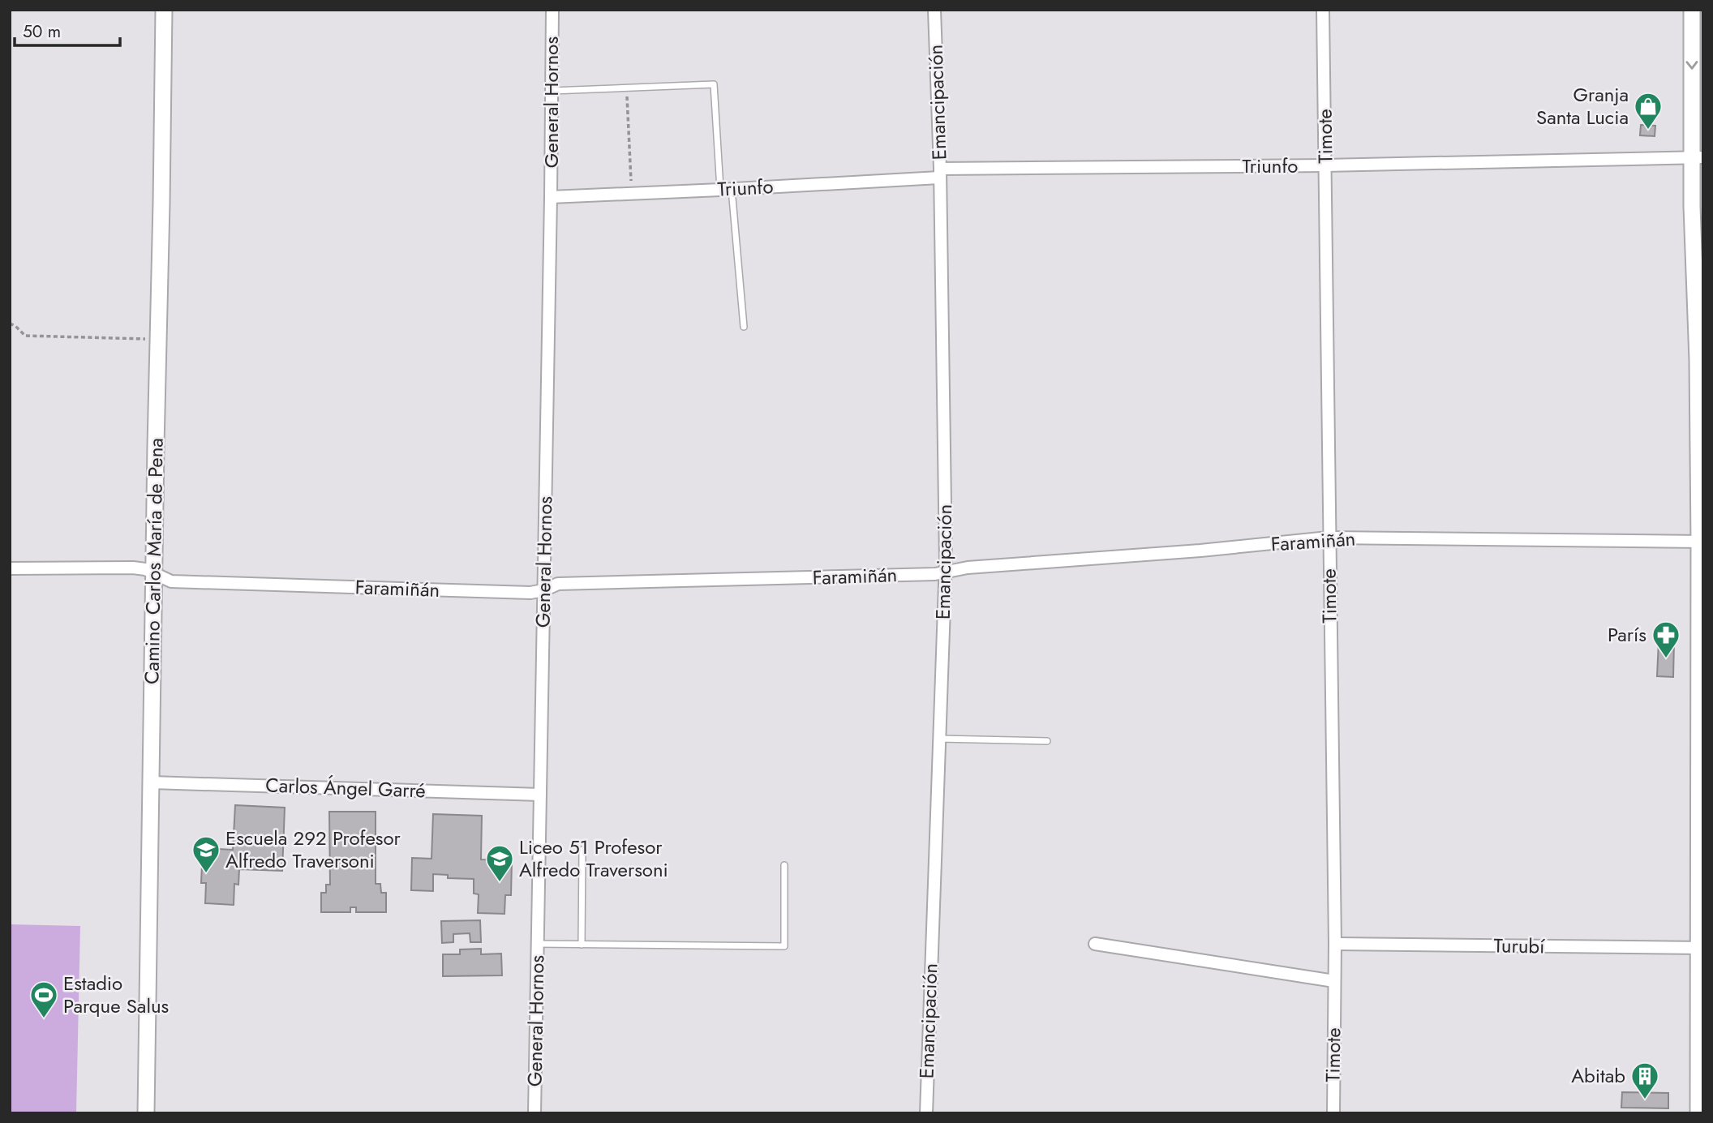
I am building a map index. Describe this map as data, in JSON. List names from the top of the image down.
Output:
{
  "streets": {
    "street": [
      "General Hornos",
      "Emancipación",
      "Timote",
      "Triunfo",
      "Faramiñán",
      "Camino Carlos María de Pena",
      "Carlos Ángel Garré",
      "Turubí"
    ]
  },
  "crossings": [
    ["General Hornos", "Triunfo"],
    ["General Hornos", "Faramiñán"],
    ["General Hornos", "Carlos Ángel Garré"],
    ["Emancipación", "Triunfo"],
    ["Emancipación", "Faramiñán"],
    ["Timote", "Triunfo"],
    ["Timote", "Faramiñán"],
    ["Timote", "Turubí"],
    ["Faramiñán", "Camino Carlos María de Pena"],
    ["Camino Carlos María de Pena", "Carlos Ángel Garré"]
  ],
  "places": {
    "shop": ["Granja Santa Lucia"],
    "pharmacy": ["París"],
    "school or university": ["Escuela 292 Profesor Alfredo Traversoni", "Liceo 51 Profesor Alfredo Traversoni"],
    "sports": ["Estadio Parque Salus"],
    "building": ["Abitab"]
  },
  "scale_bar": "50 m"
}
